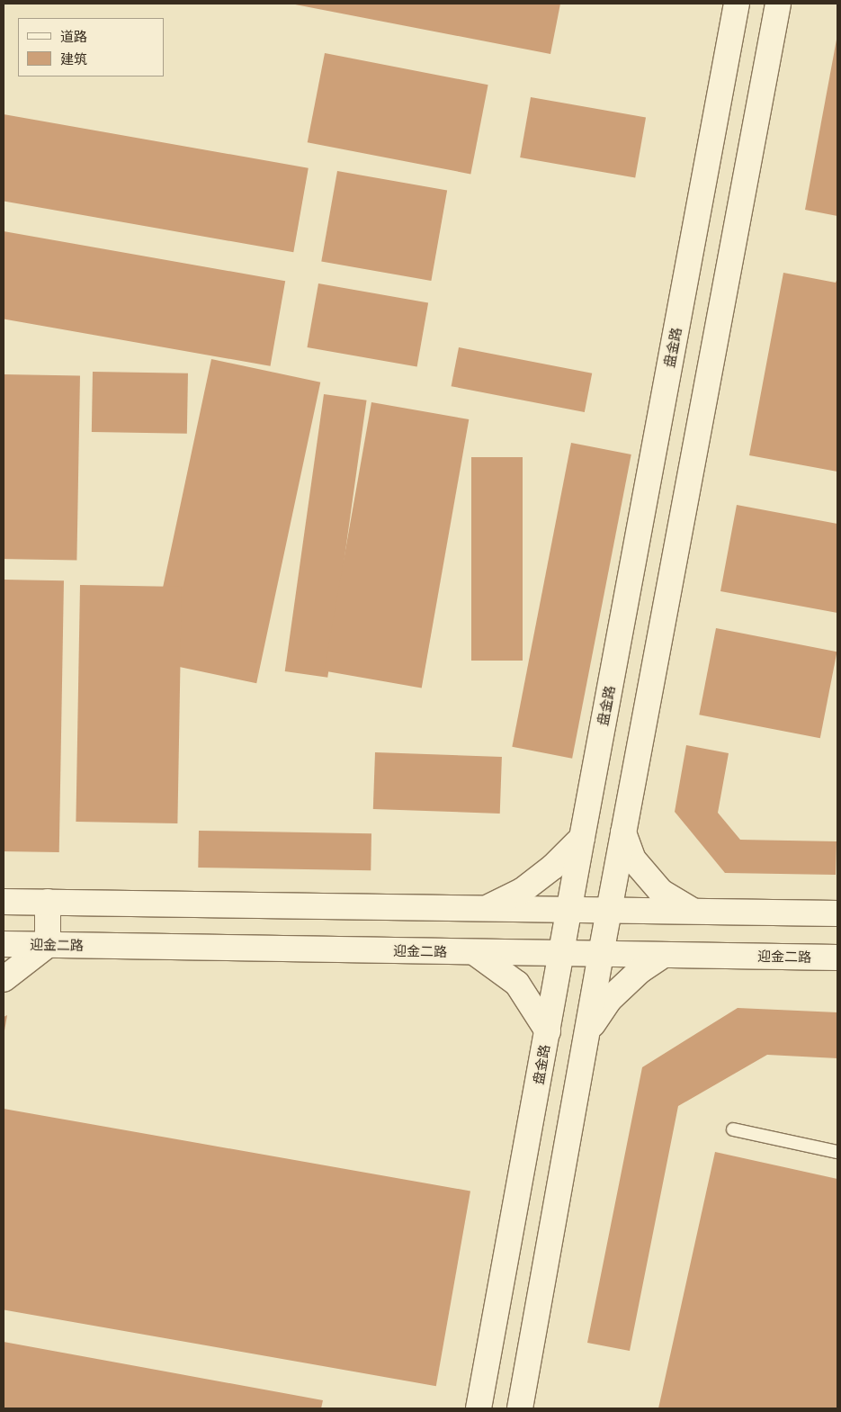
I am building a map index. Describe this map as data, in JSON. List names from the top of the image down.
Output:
{
  "streets": {
    "street": ["盘金路", "迎金二路"]
  },
  "crossings": [
    ["盘金路", "迎金二路"]
  ],
  "legend": ["道路", "建筑"]
}
